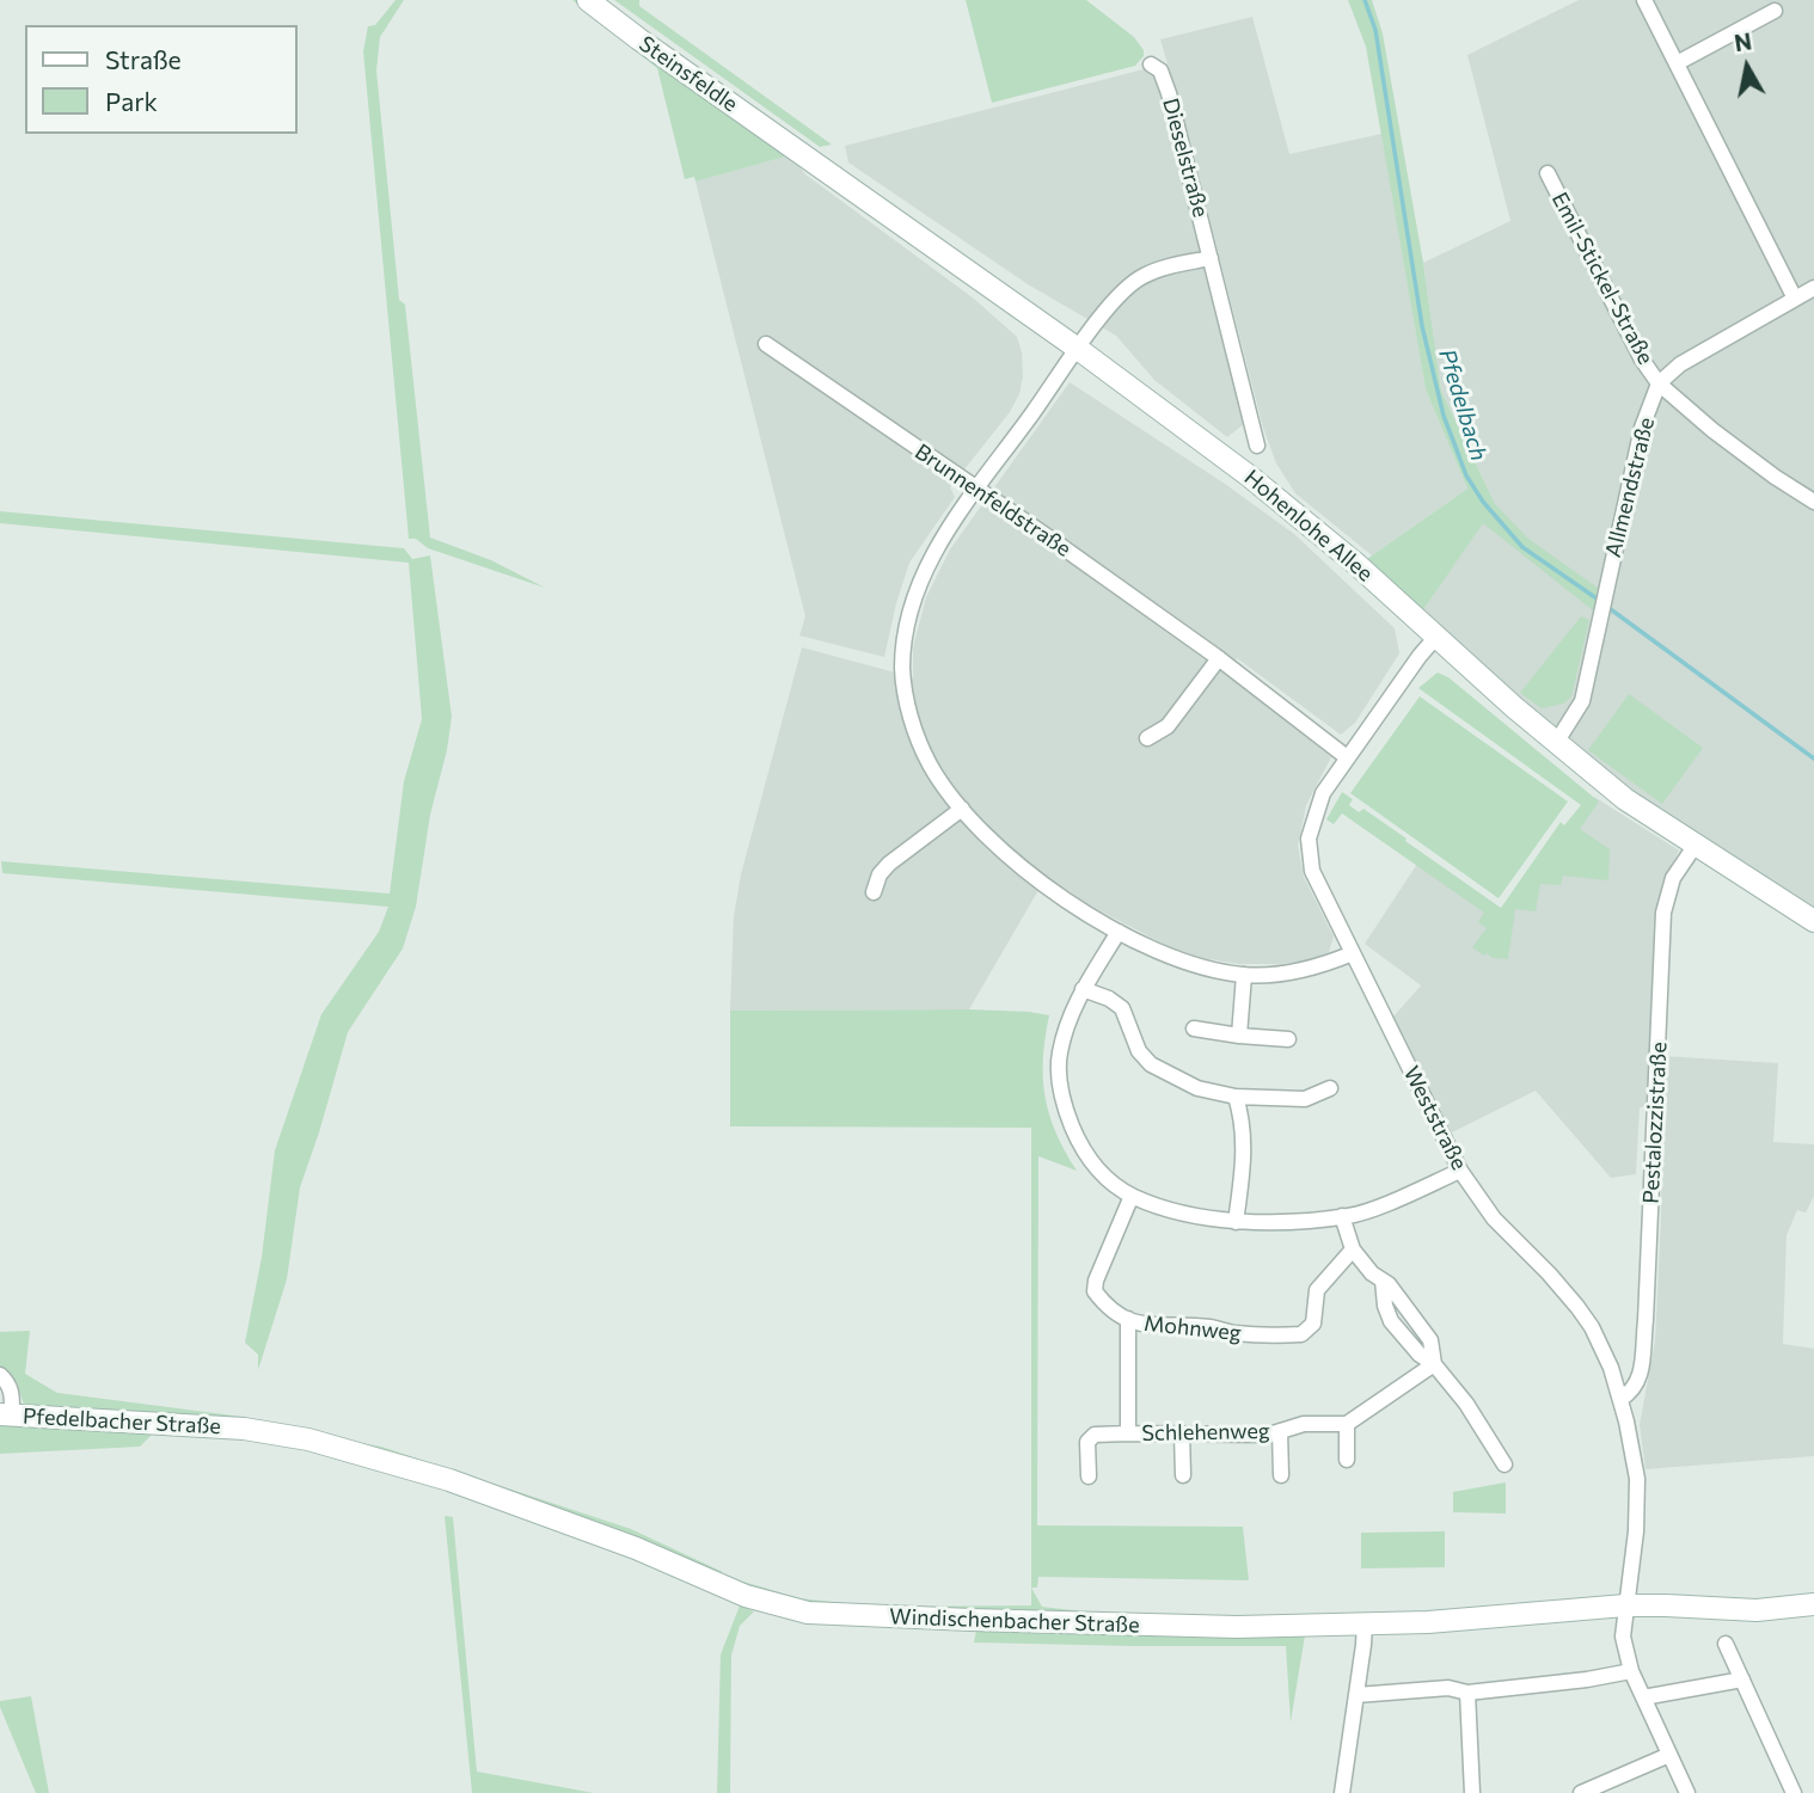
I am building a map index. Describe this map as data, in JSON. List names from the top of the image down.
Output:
{
  "streets": {
    "street": [
      "Steinsfeldle",
      "Dieselstraße",
      "Emil-Stickel-Straße",
      "Allmendstraße",
      "Brunnenfeldstraße",
      "Hohenlohe Allee",
      "Weststraße",
      "Pestalozzistraße",
      "Mohnweg",
      "Pfedelbacher Straße",
      "Schlehenweg",
      "Windischenbacher Straße"
    ]
  },
  "crossings": [
    ["Steinsfeldle", "Hohenlohe Allee"],
    ["Emil-Stickel-Straße", "Allmendstraße"],
    ["Allmendstraße", "Hohenlohe Allee"],
    ["Brunnenfeldstraße", "Weststraße"],
    ["Hohenlohe Allee", "Weststraße"],
    ["Hohenlohe Allee", "Pestalozzistraße"],
    ["Weststraße", "Pestalozzistraße"],
    ["Weststraße", "Windischenbacher Straße"],
    ["Mohnweg", "Schlehenweg"],
    ["Pfedelbacher Straße", "Windischenbacher Straße"]
  ],
  "water": ["Pfedelbach"],
  "legend": ["Straße", "Park"],
  "north": "top"
}
